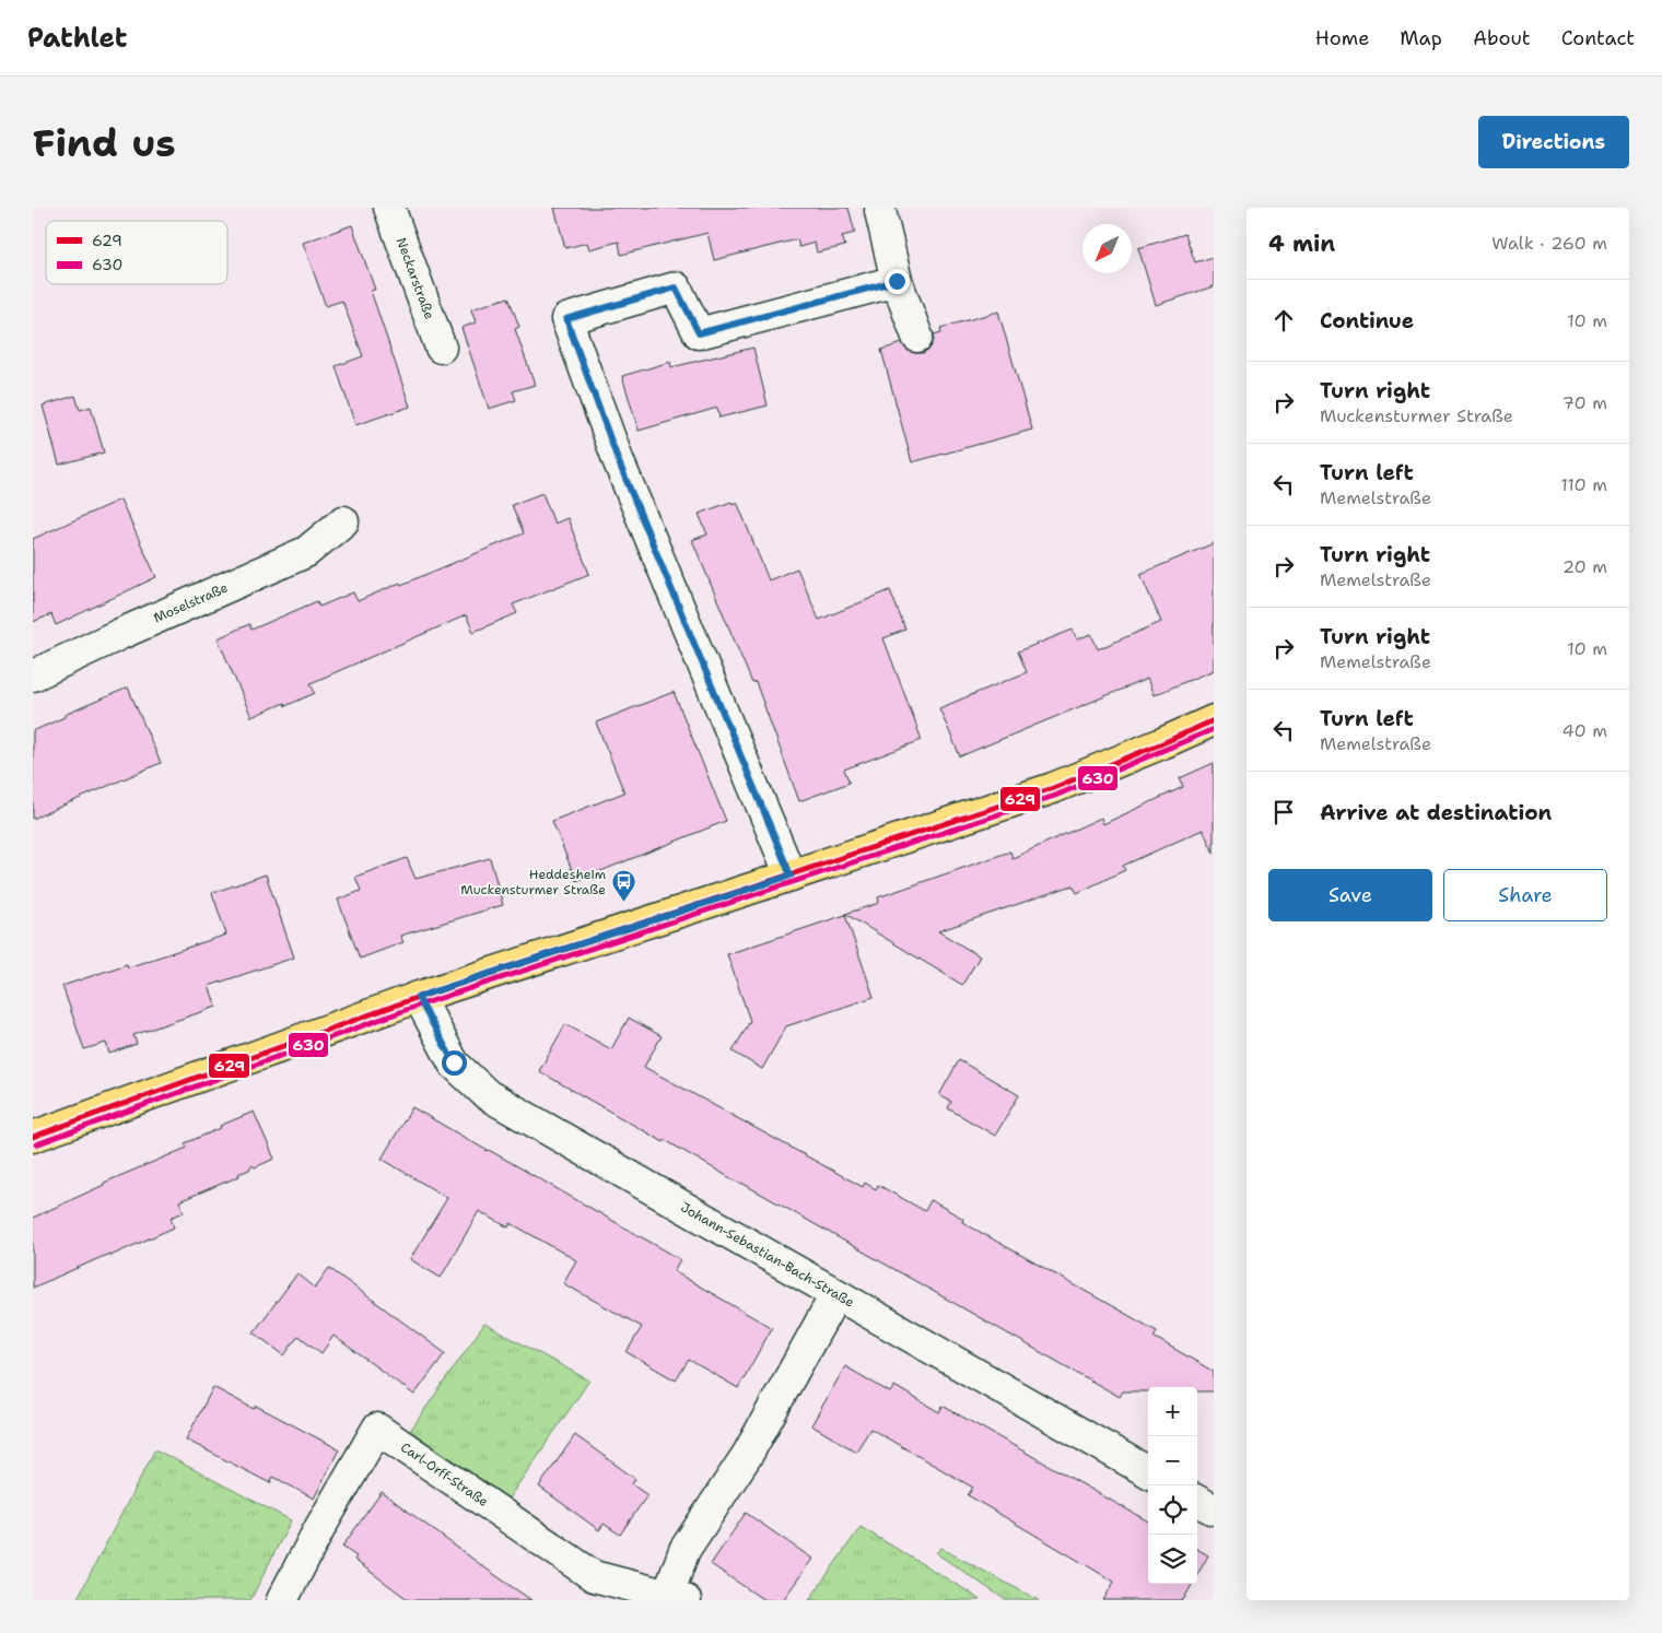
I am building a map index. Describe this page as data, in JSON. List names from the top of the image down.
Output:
{
  "streets": {
    "street": [
      "Neckarstraße",
      "Moselstraße",
      "Johann-Sebastian-Bach-Straße",
      "Carl-Orff-Straße"
    ]
  },
  "places": {
    "bus stop": ["Heddesheim Muckensturmer Straße"]
  },
  "lines": ["transit line 629", "transit line 630"],
  "legend": ["629", "630"],
  "north": "bottom left",
  "page": {
    "header": "Pathlet",
    "nav": [
      "Home",
      "Map",
      "About",
      "Contact"
    ],
    "buttons": [
      "Directions",
      ["Save", "Share"]
    ],
    "title": "Find us",
    "heading": ["4 min", "Walk · 260 m"],
    "list": [
      ["Continue", "10 m"],
      ["Turn right", "Muckensturmer Straße", "70 m"],
      ["Turn left", "Memelstraße", "110 m"],
      ["Turn right", "Memelstraße", "20 m"],
      ["Turn right", "Memelstraße", "10 m"],
      ["Turn left", "Memelstraße", "40 m"],
      "Arrive at destination"
    ],
    "map_buttons": ["+", "−"]
  }
}
